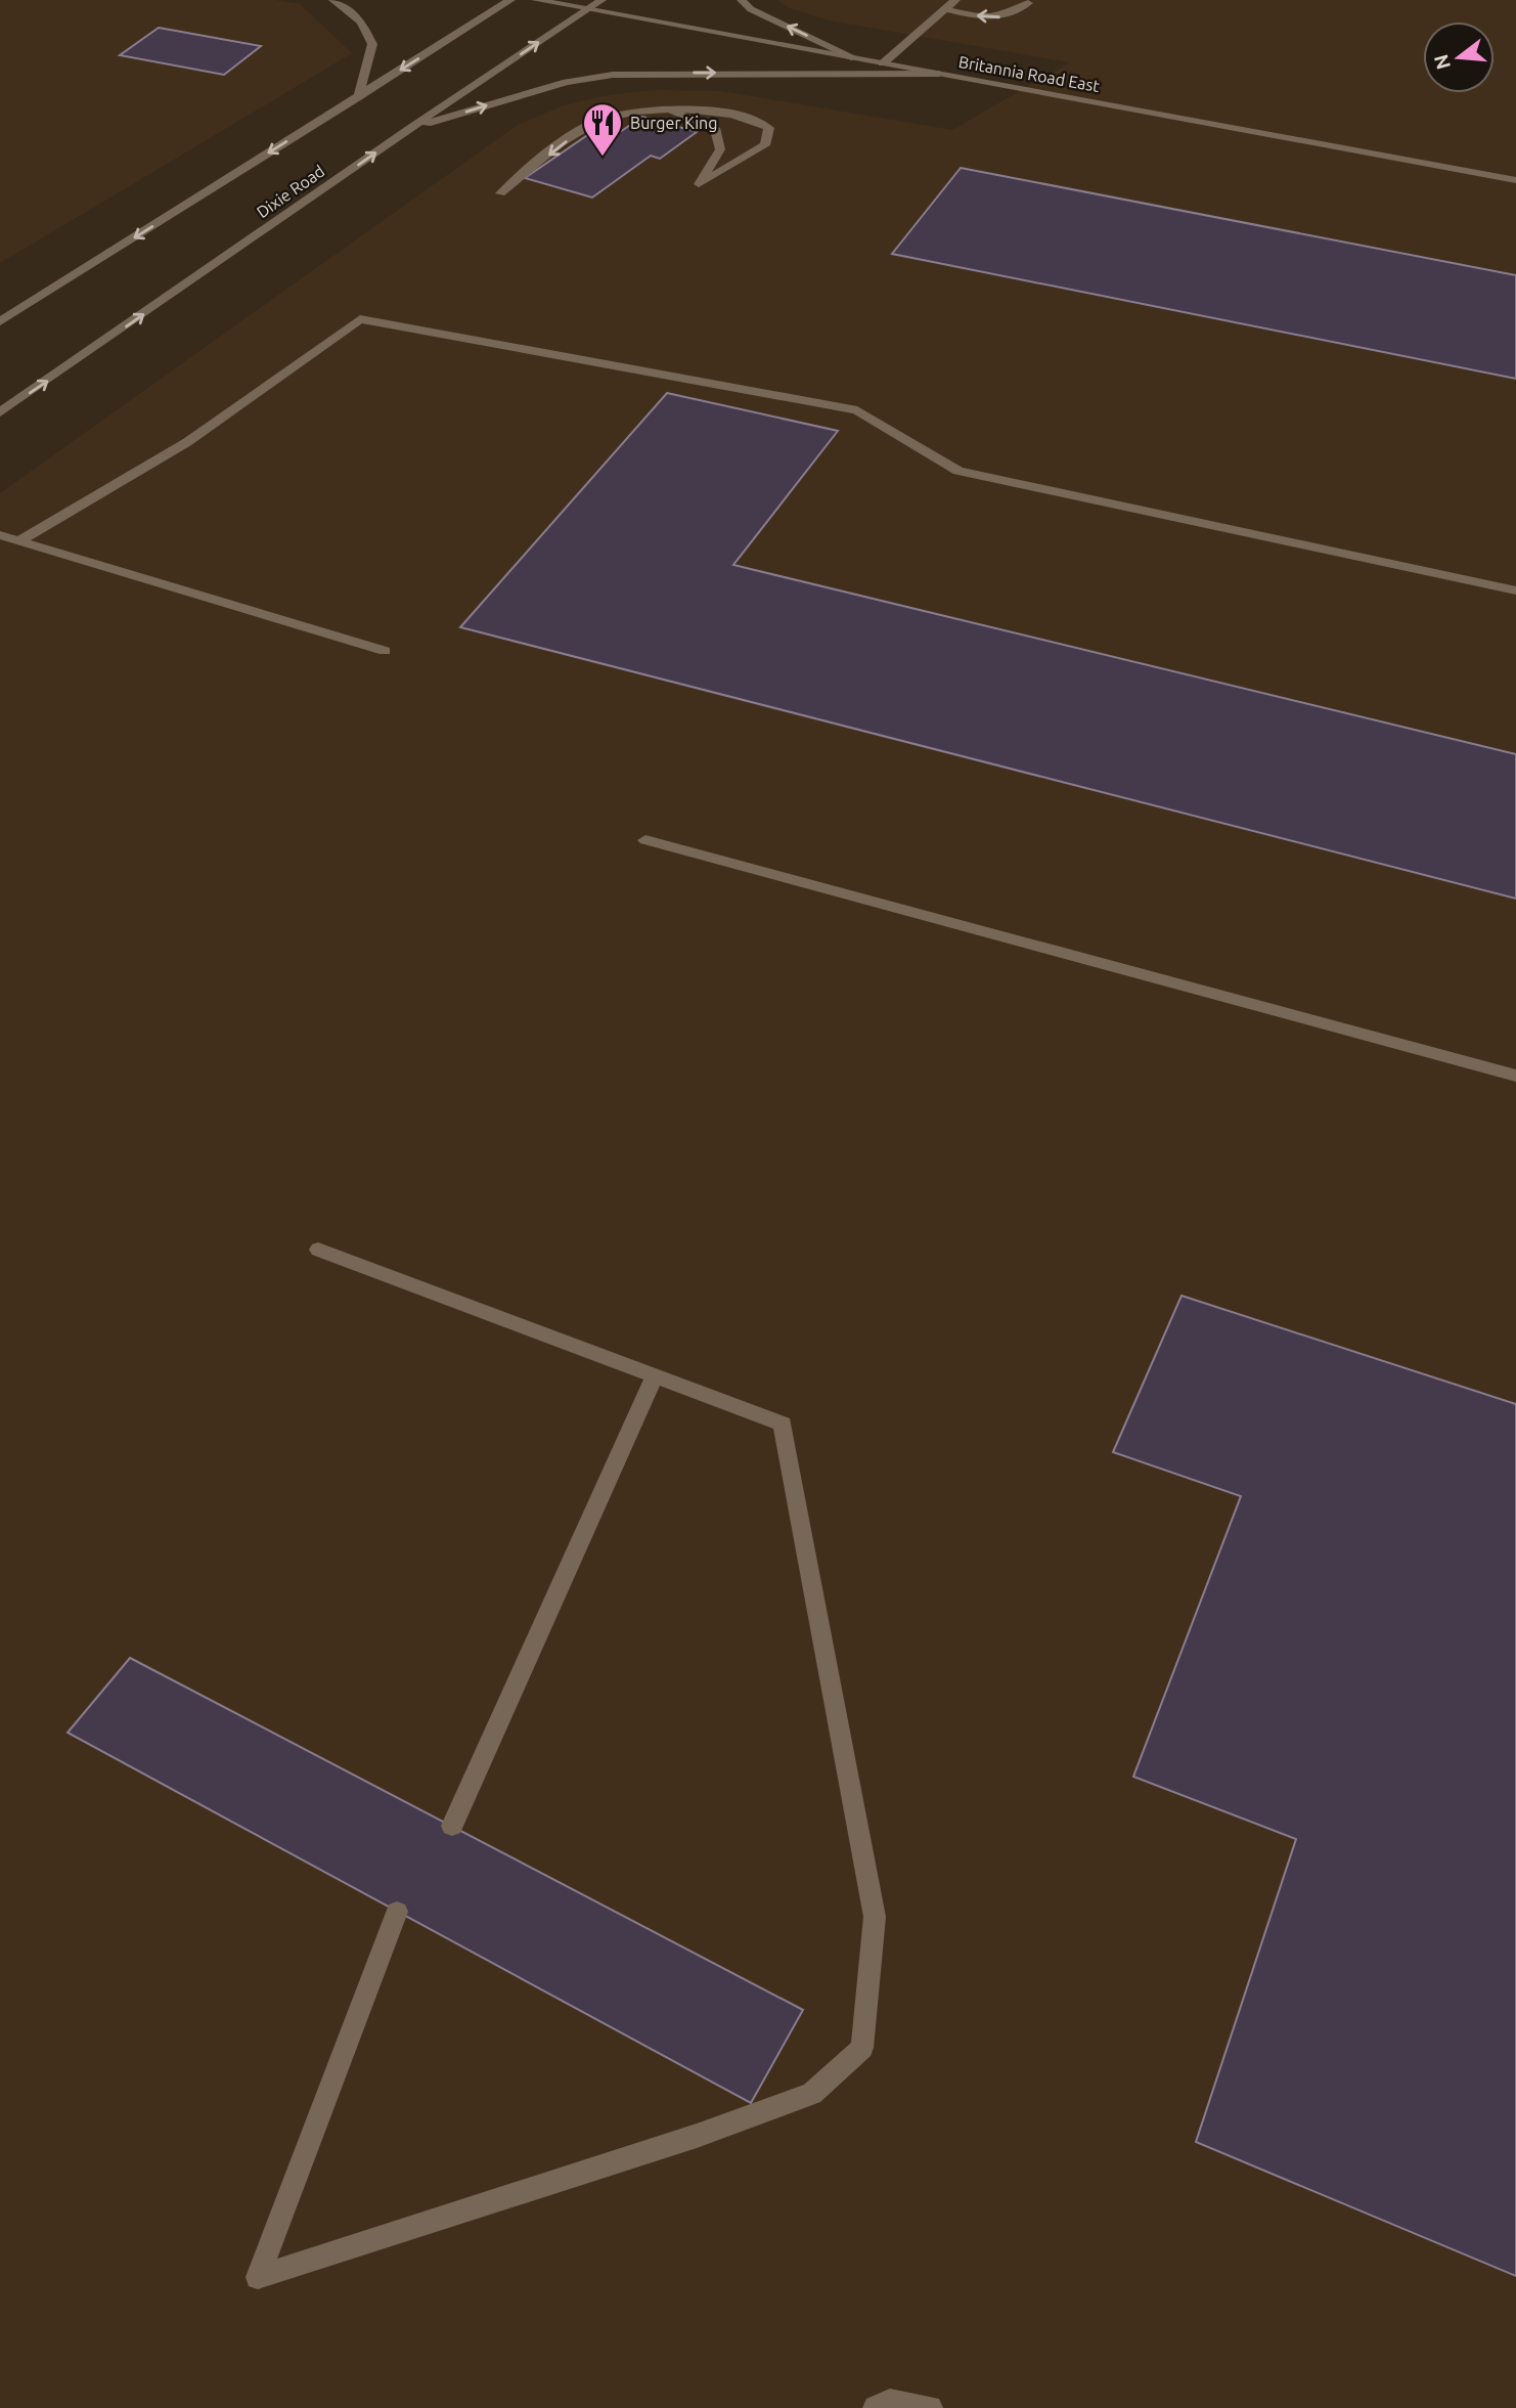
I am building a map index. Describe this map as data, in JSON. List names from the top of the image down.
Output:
{
  "streets": {
    "main road": ["Britannia Road East", "Dixie Road"]
  },
  "crossings": [
    ["Britannia Road East", "Dixie Road"]
  ],
  "places": {
    "restaurant": ["Burger King"]
  },
  "north": "left"
}
